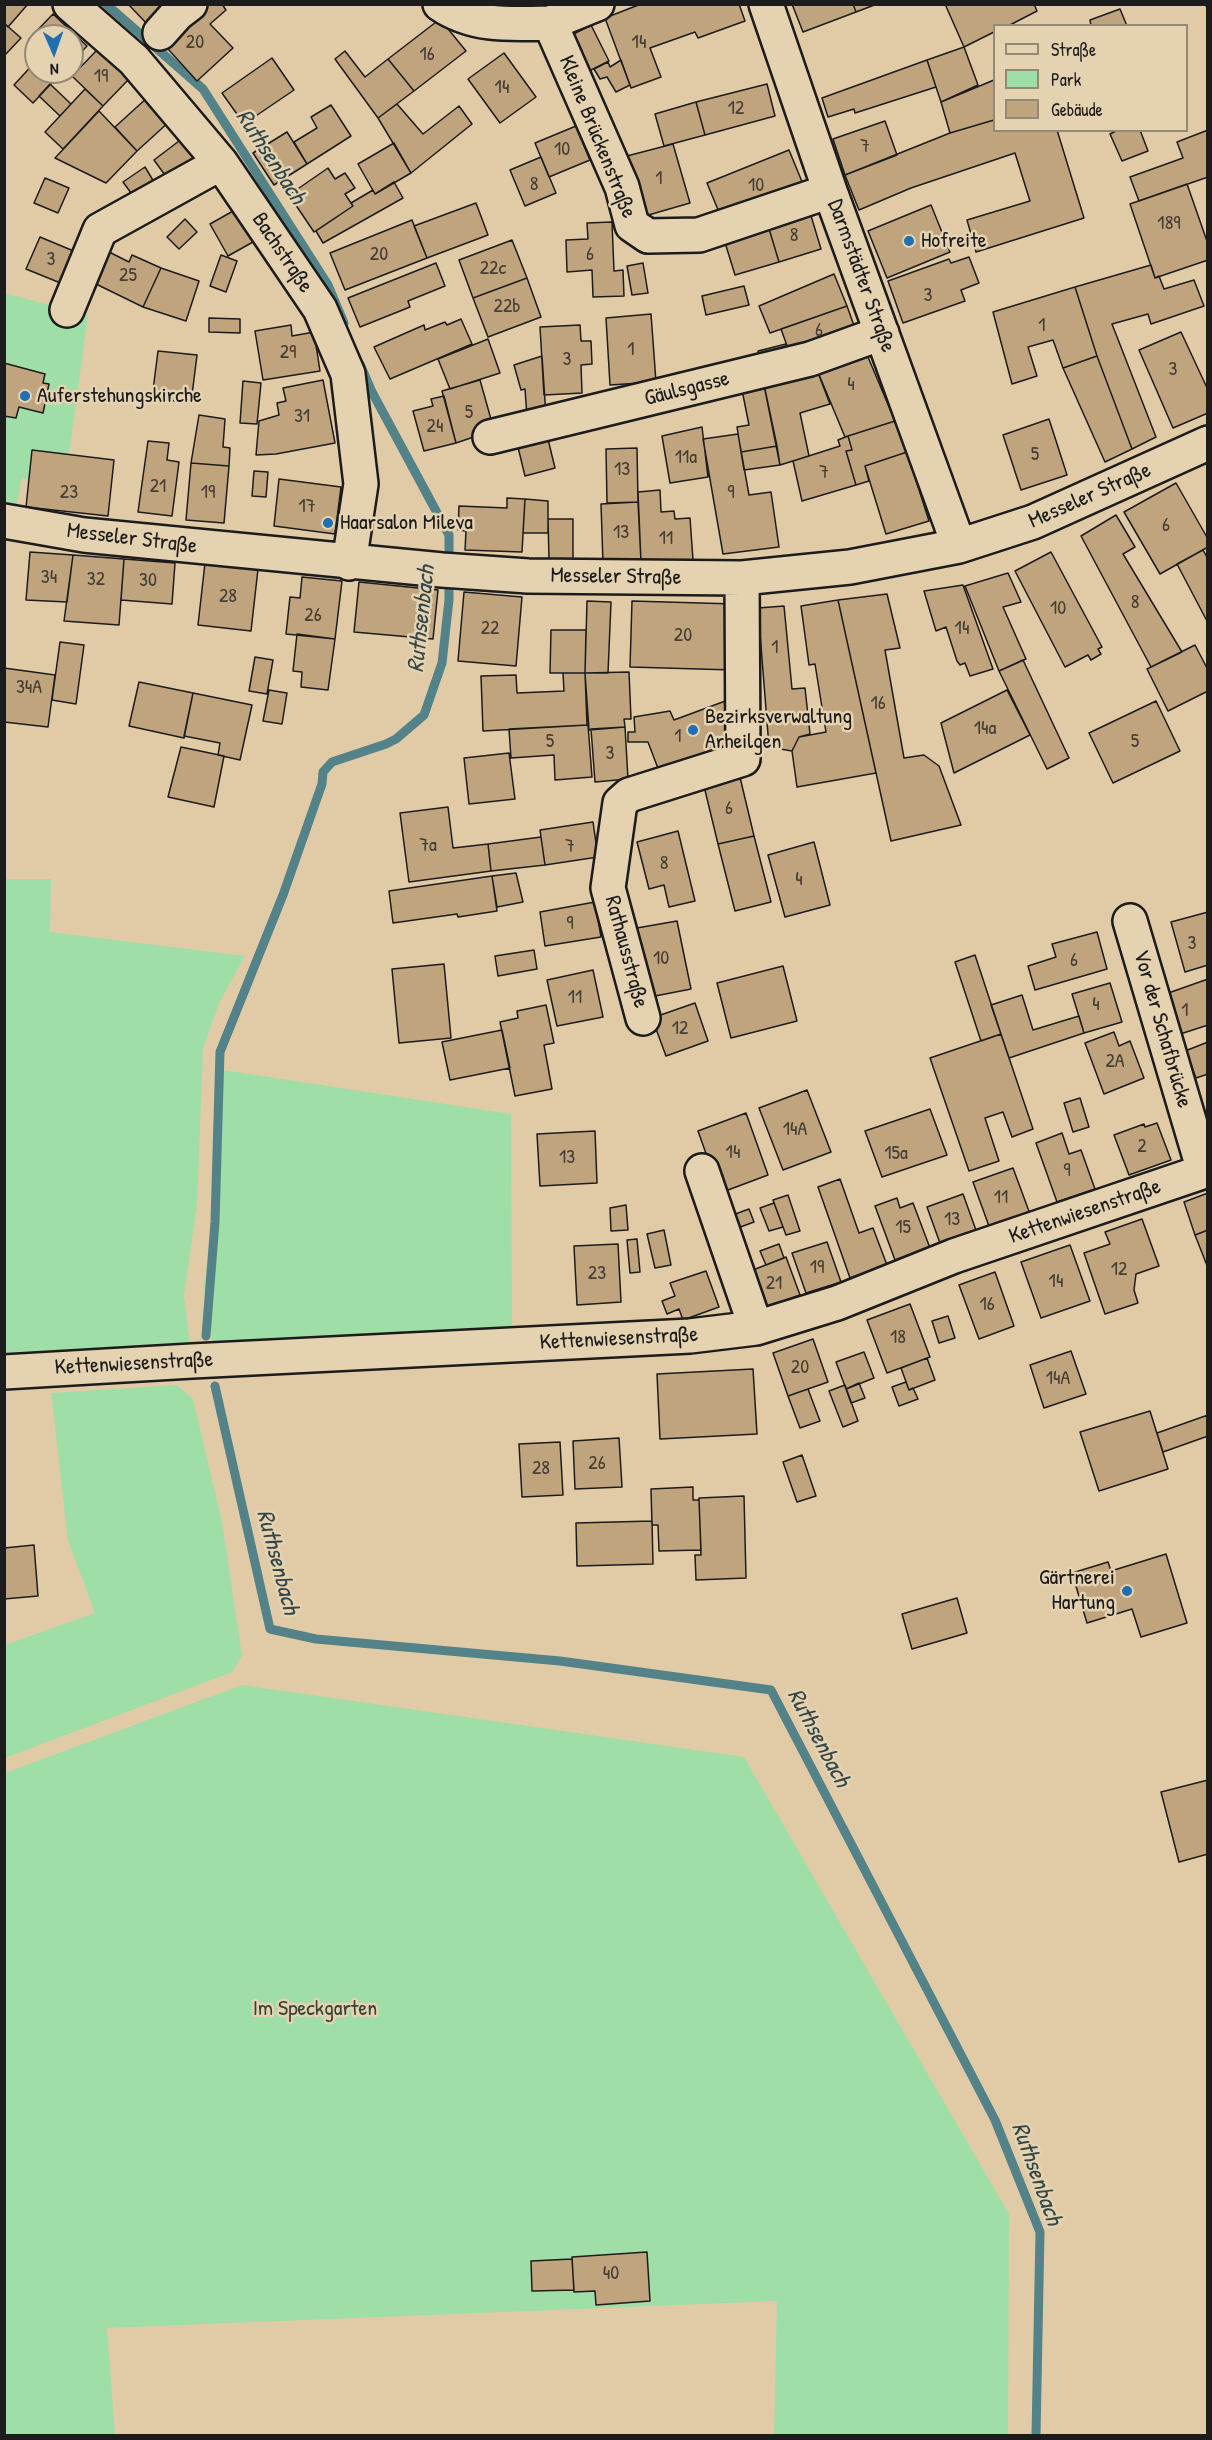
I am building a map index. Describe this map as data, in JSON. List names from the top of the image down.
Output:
{
  "streets": {
    "street": [
      "Kleine Brückenstraße",
      "Bachstraße",
      "Darmstädter Straße",
      "Gäulsgasse",
      "Messeler Straße",
      "Rathausstraße",
      "Vor der Schafbrücke",
      "Kettenwiesenstraße"
    ]
  },
  "crossings": [
    ["Kleine Brückenstraße", "Darmstädter Straße"],
    ["Bachstraße", "Messeler Straße"],
    ["Darmstädter Straße", "Gäulsgasse"],
    ["Darmstädter Straße", "Messeler Straße"],
    ["Messeler Straße", "Rathausstraße"],
    ["Vor der Schafbrücke", "Kettenwiesenstraße"]
  ],
  "water": ["Ruthsenbach"],
  "parks": ["Im Speckgarten"],
  "places": [
    "Hofreite",
    "Auferstehungskirche",
    "Haarsalon Mileva",
    "Bezirksverwaltung Arheilgen",
    "Gärtnerei Hartung"
  ],
  "house_numbers": [
    "20",
    "14",
    "16",
    "19",
    "14",
    "12",
    "7",
    "10",
    "1",
    "8",
    "10",
    "189",
    "8",
    "20",
    "6",
    "3",
    "22c",
    "25",
    "3",
    "22b",
    "1",
    "6",
    "1",
    "29",
    "3",
    "3",
    "4",
    "5",
    "31",
    "24",
    "5",
    "11a",
    "13",
    "7",
    "21",
    "23",
    "19",
    "9",
    "17",
    "6",
    "13",
    "11",
    "34",
    "32",
    "30",
    "28",
    "8",
    "10",
    "26",
    "22",
    "14",
    "20",
    "1",
    "34A",
    "16",
    "14a",
    "1",
    "5",
    "5",
    "3",
    "6",
    "7a",
    "7",
    "8",
    "4",
    "9",
    "3",
    "10",
    "6",
    "11",
    "4",
    "1",
    "12",
    "2A",
    "14A",
    "2",
    "14",
    "15a",
    "13",
    "9",
    "11",
    "13",
    "15",
    "19",
    "12",
    "23",
    "14",
    "21",
    "16",
    "18",
    "20",
    "14A",
    "26",
    "28",
    "40"
  ],
  "legend": ["Straße", "Park", "Gebäude"],
  "north": "bottom"
}
